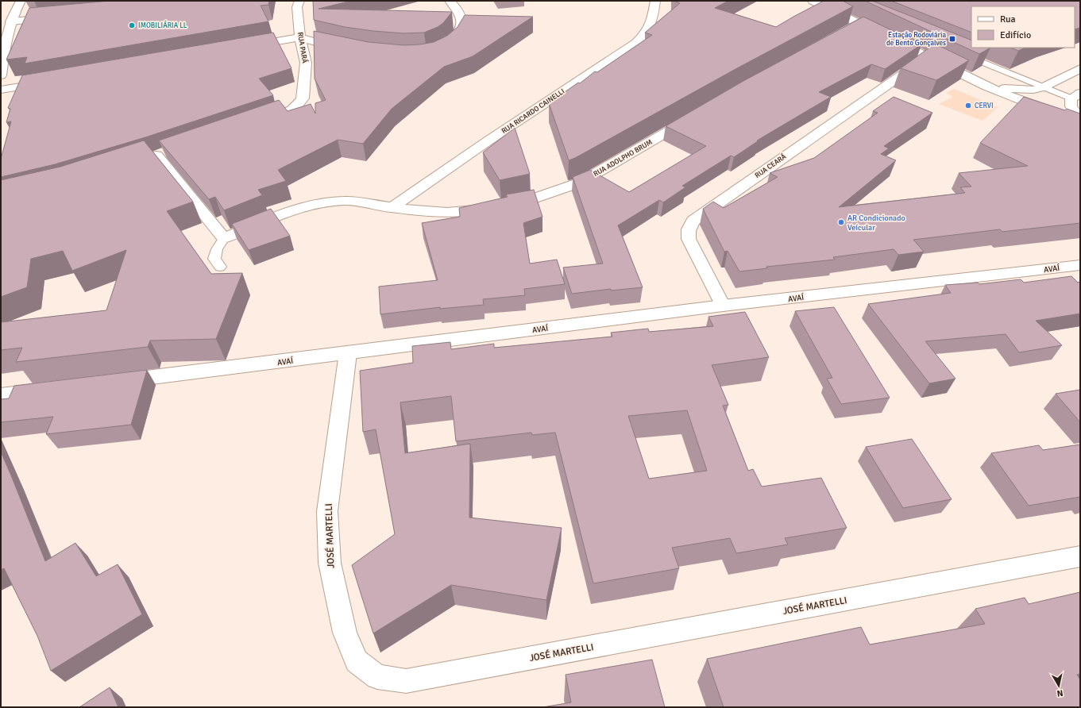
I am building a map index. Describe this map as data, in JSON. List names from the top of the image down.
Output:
{
  "streets": {
    "street": [
      "RUA PARÁ",
      "RUA RICARDO CAINELLI",
      "RUA ADOLPHO BRUM",
      "RUA CEARÁ",
      "AVAÍ",
      "JOSÉ MARTELLI"
    ]
  },
  "crossings": [
    ["RUA RICARDO CAINELLI", "RUA ADOLPHO BRUM"],
    ["RUA CEARÁ", "AVAÍ"],
    ["AVAÍ", "JOSÉ MARTELLI"]
  ],
  "places": {
    "other": ["IMOBILIÁRIA LL", "CERVI", "AR Condicionado Veícular"],
    "transit": ["Estação Rodoviária de Bento Gonçalves"]
  },
  "legend": ["Rua", "Edifício"],
  "north": "bottom"
}
